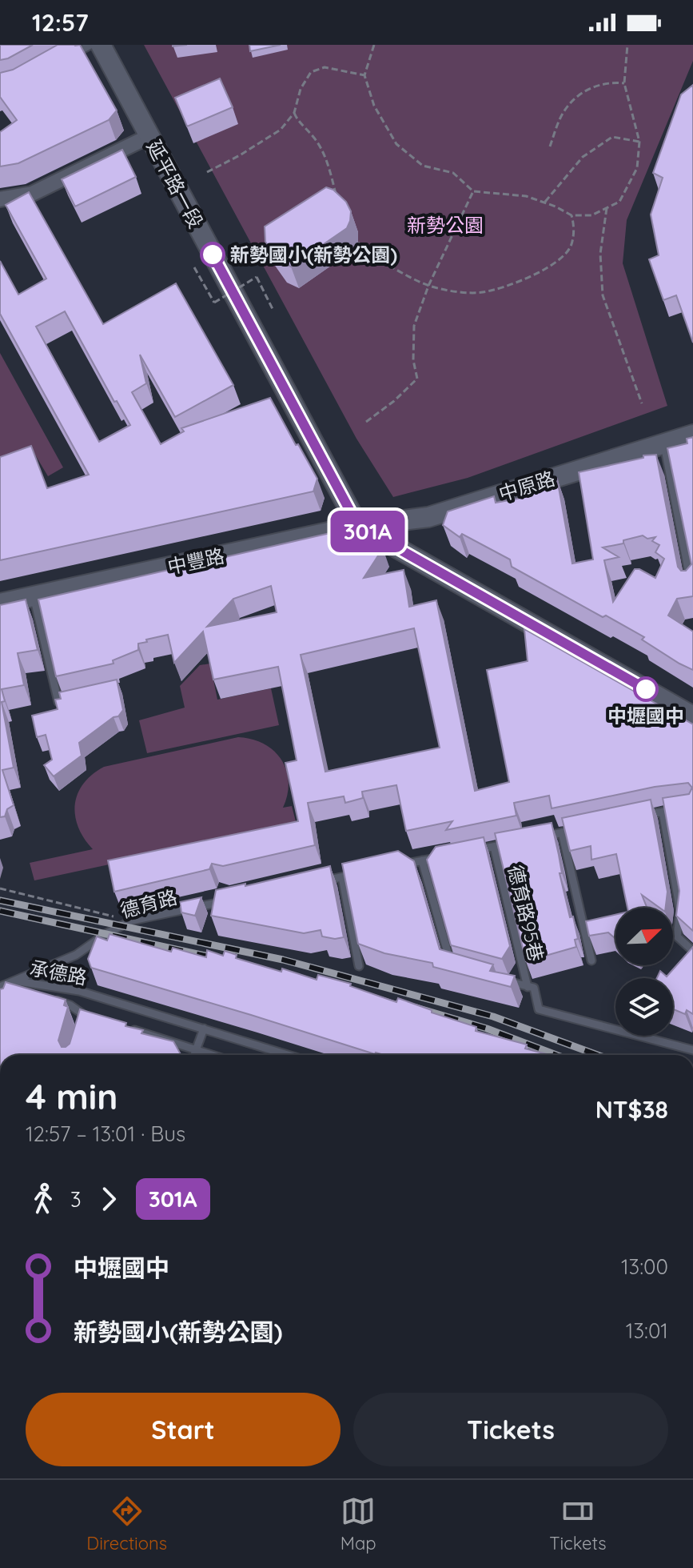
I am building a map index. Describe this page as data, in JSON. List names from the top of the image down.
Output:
{
  "streets": {
    "main road": ["延平路一段", "中原路", "中豐路"],
    "lane": ["德育路", "德育路95巷", "承德路"]
  },
  "crossings": [
    ["延平路一段", "中原路"],
    ["延平路一段", "中豐路"],
    ["中原路", "中豐路"],
    ["德育路", "承德路"]
  ],
  "parks": ["新勢公園"],
  "places": ["新勢國小(新勢公園)", "中壢國中"],
  "lines": ["bus line 301A"],
  "north": "top right",
  "page": {
    "status": "12:57",
    "on_map": "301A",
    "heading": ["4 min", "12:57 – 13:01 · Bus", "NT$38"],
    "legs": ["3", "301A"],
    "list": [
      {
        "name": "中壢國中",
        "value": "13:00"
      },
      {
        "name": "新勢國小(新勢公園)",
        "value": "13:01"
      }
    ],
    "buttons": ["Start", "Tickets"],
    "tabs": ["Directions", "Map", "Tickets"]
  }
}
